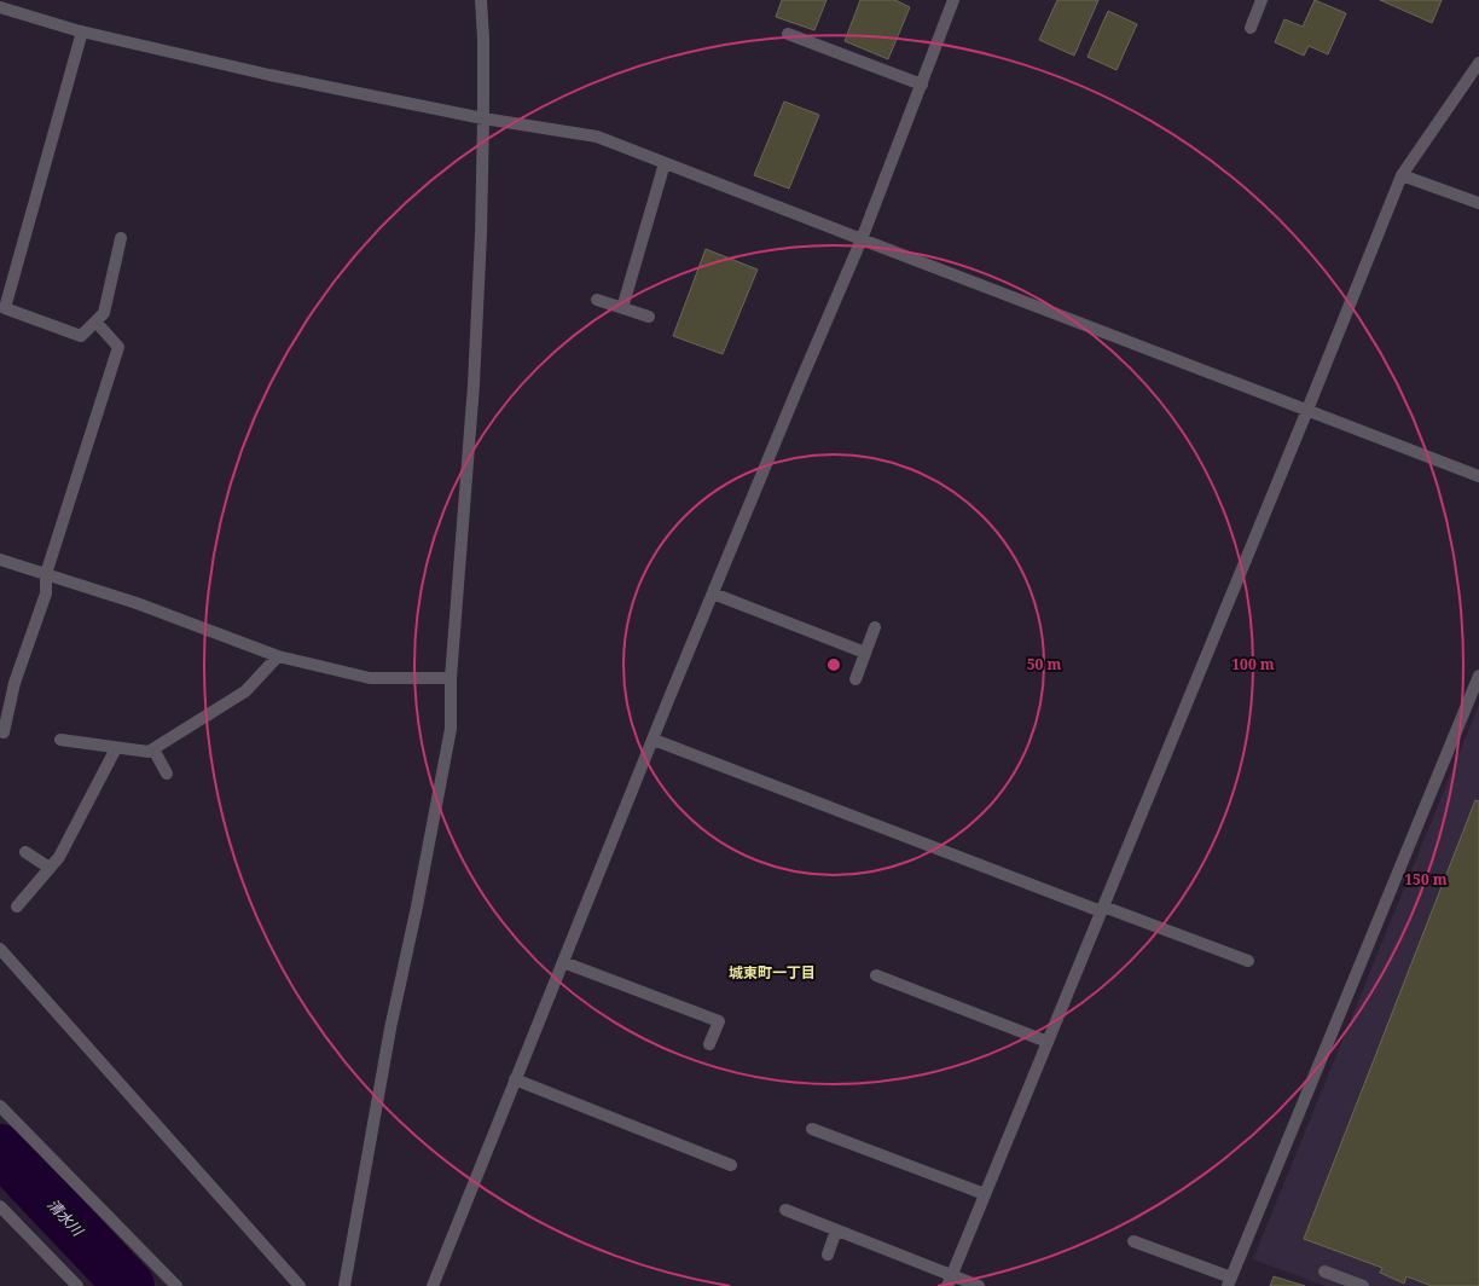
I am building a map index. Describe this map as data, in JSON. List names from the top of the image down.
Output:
{
  "districts": ["城東町一丁目"],
  "water": ["清水川"],
  "rings": ["50 m", "100 m", "150 m"]
}
